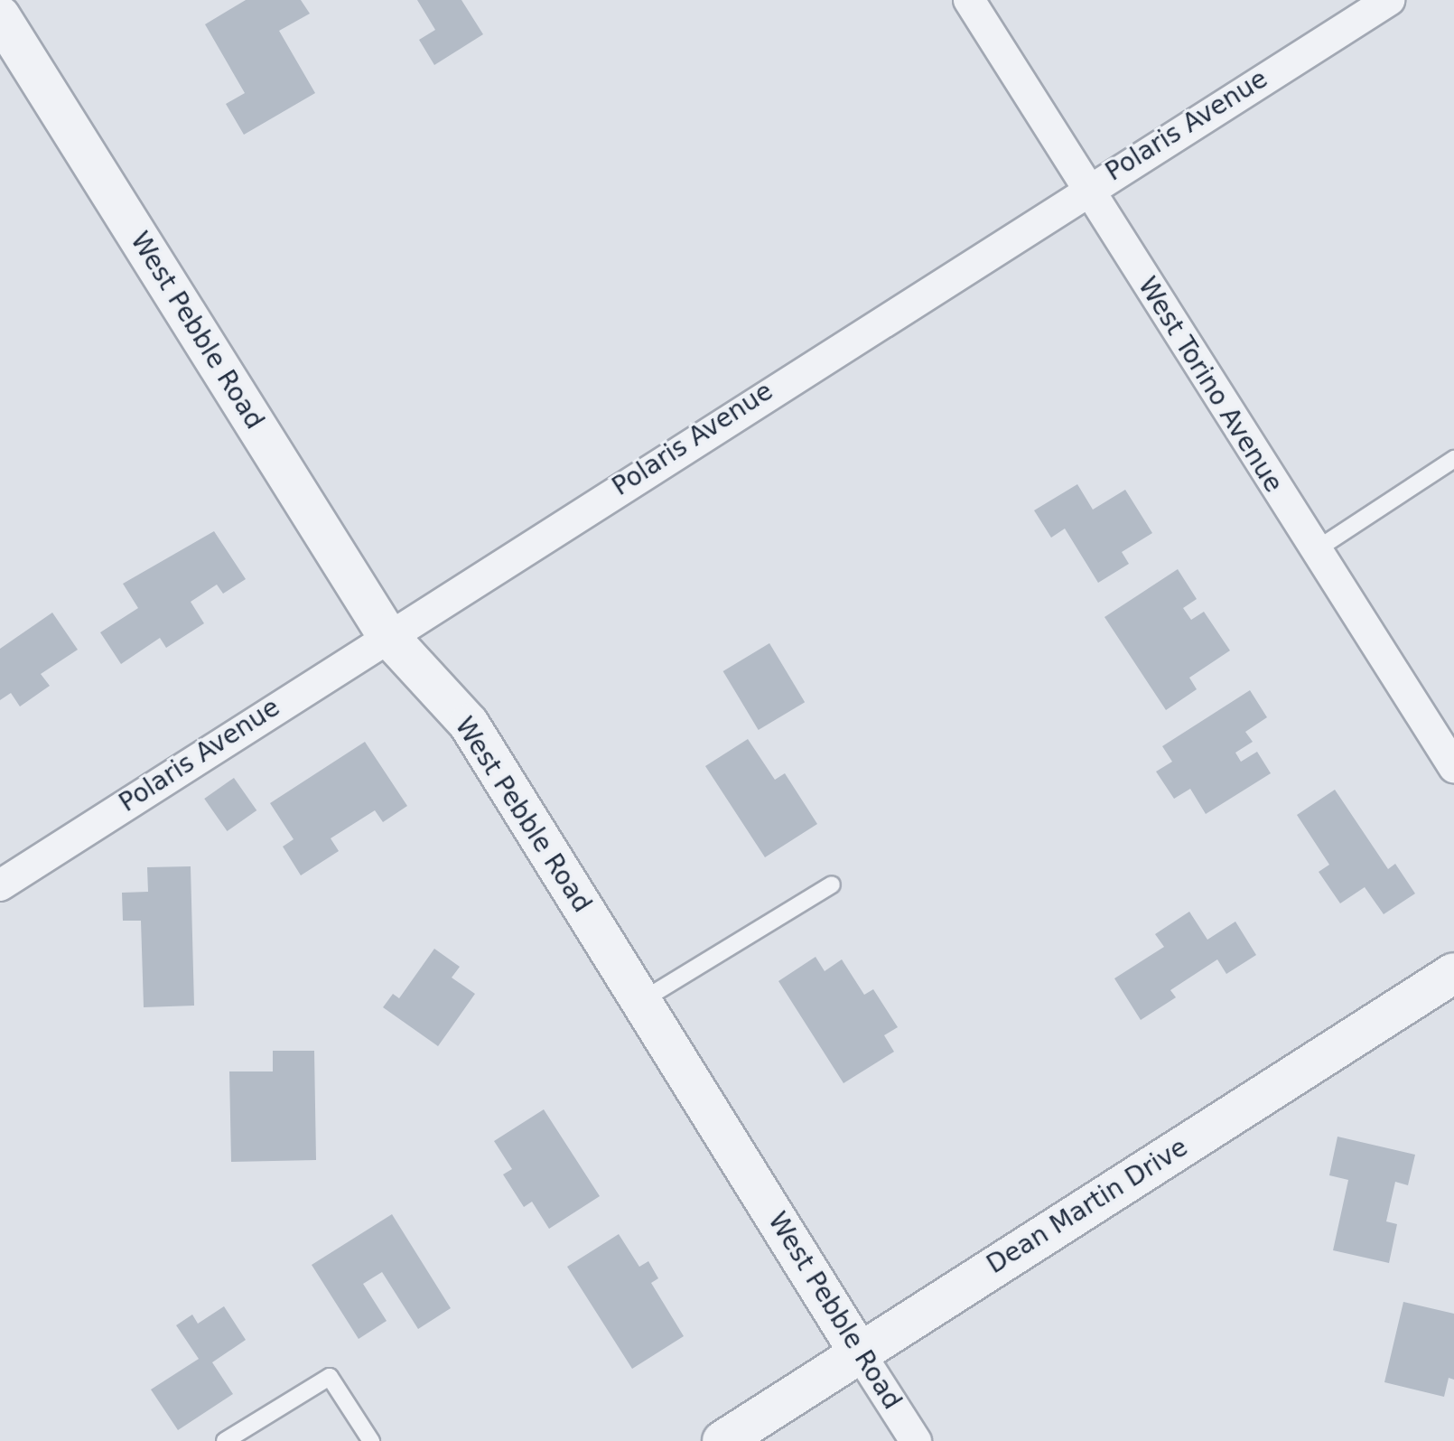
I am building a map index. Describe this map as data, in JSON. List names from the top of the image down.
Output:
{
  "streets": {
    "street": [
      "Polaris Avenue",
      "West Pebble Road",
      "West Torino Avenue",
      "Dean Martin Drive"
    ]
  },
  "crossings": [
    ["Polaris Avenue", "West Pebble Road"],
    ["Polaris Avenue", "West Torino Avenue"],
    ["West Pebble Road", "Dean Martin Drive"]
  ]
}
